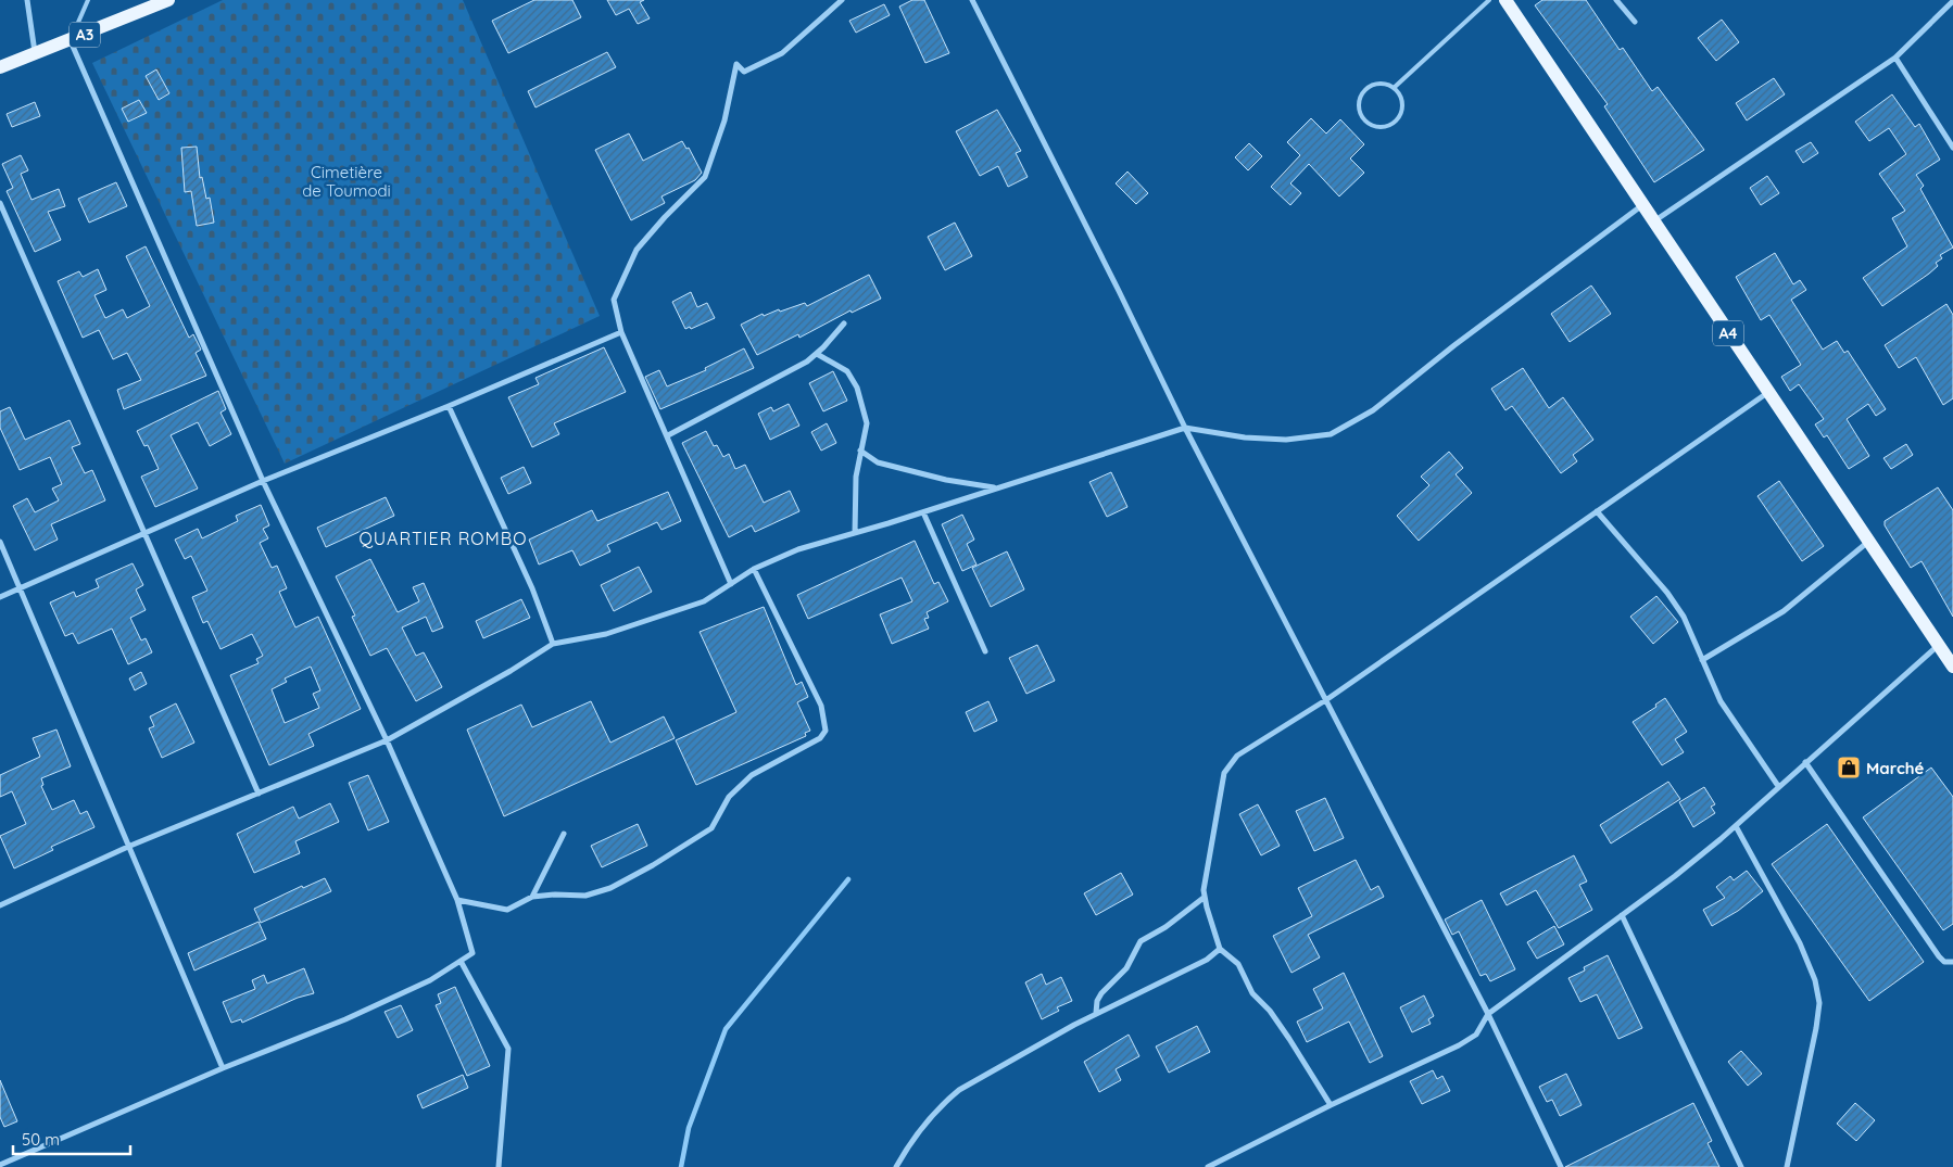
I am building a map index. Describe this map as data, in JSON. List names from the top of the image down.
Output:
{
  "streets": {
    "main road": ["A3", "A4"]
  },
  "districts": ["QUARTIER ROMBO"],
  "parks": ["Cimetière de Toumodi"],
  "places": {
    "shop": ["Marché"]
  },
  "scale_bar": "50 m"
}
